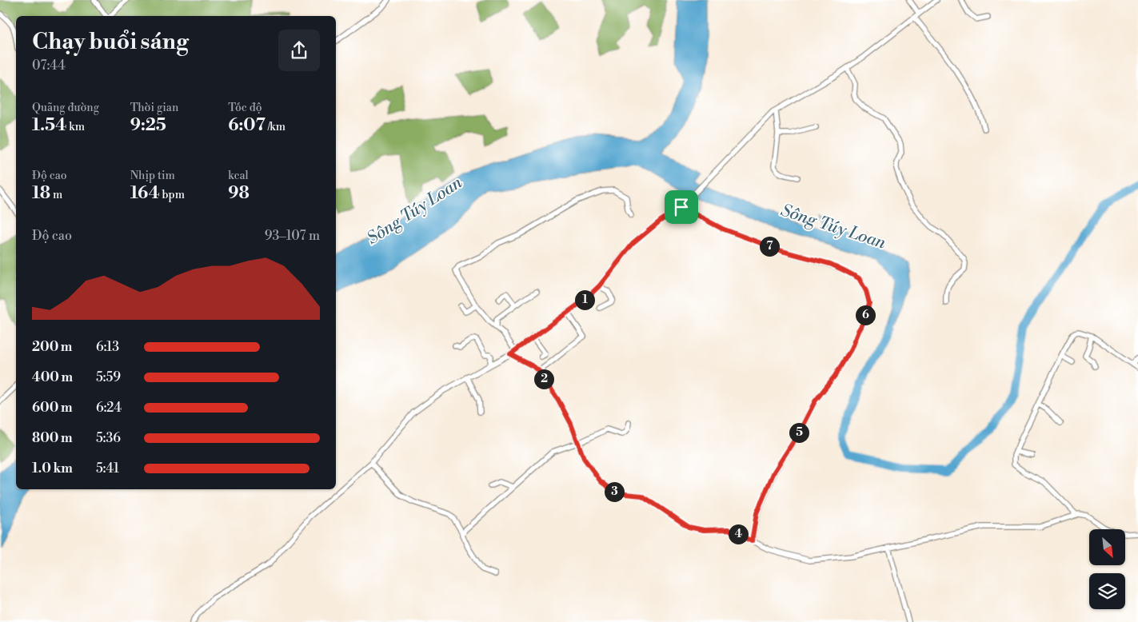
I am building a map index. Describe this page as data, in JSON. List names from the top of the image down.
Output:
{
  "water": ["Sông Túy Loan"],
  "north": "bottom right",
  "page": {
    "heading": ["Chạy buổi sáng", "07:44"],
    "stats": [
      ["Quãng đường", "1.54 km"],
      ["Thời gian", "9:25"],
      ["Tốc độ", "6:07 /km"],
      ["Độ cao", "18 m"],
      ["Nhịp tim", "164 bpm"],
      ["kcal", "98"]
    ],
    "chart": ["Độ cao", "93–107 m"],
    "pins": [
      "7",
      "1",
      "6",
      "2",
      "5",
      "3",
      "4"
    ],
    "list": [
      {
        "name": "200 m",
        "note": "6:13"
      },
      {
        "name": "400 m",
        "note": "5:59"
      },
      {
        "name": "600 m",
        "note": "6:24"
      },
      {
        "name": "800 m",
        "note": "5:36"
      },
      {
        "name": "1.0 km",
        "note": "5:41"
      }
    ]
  }
}
